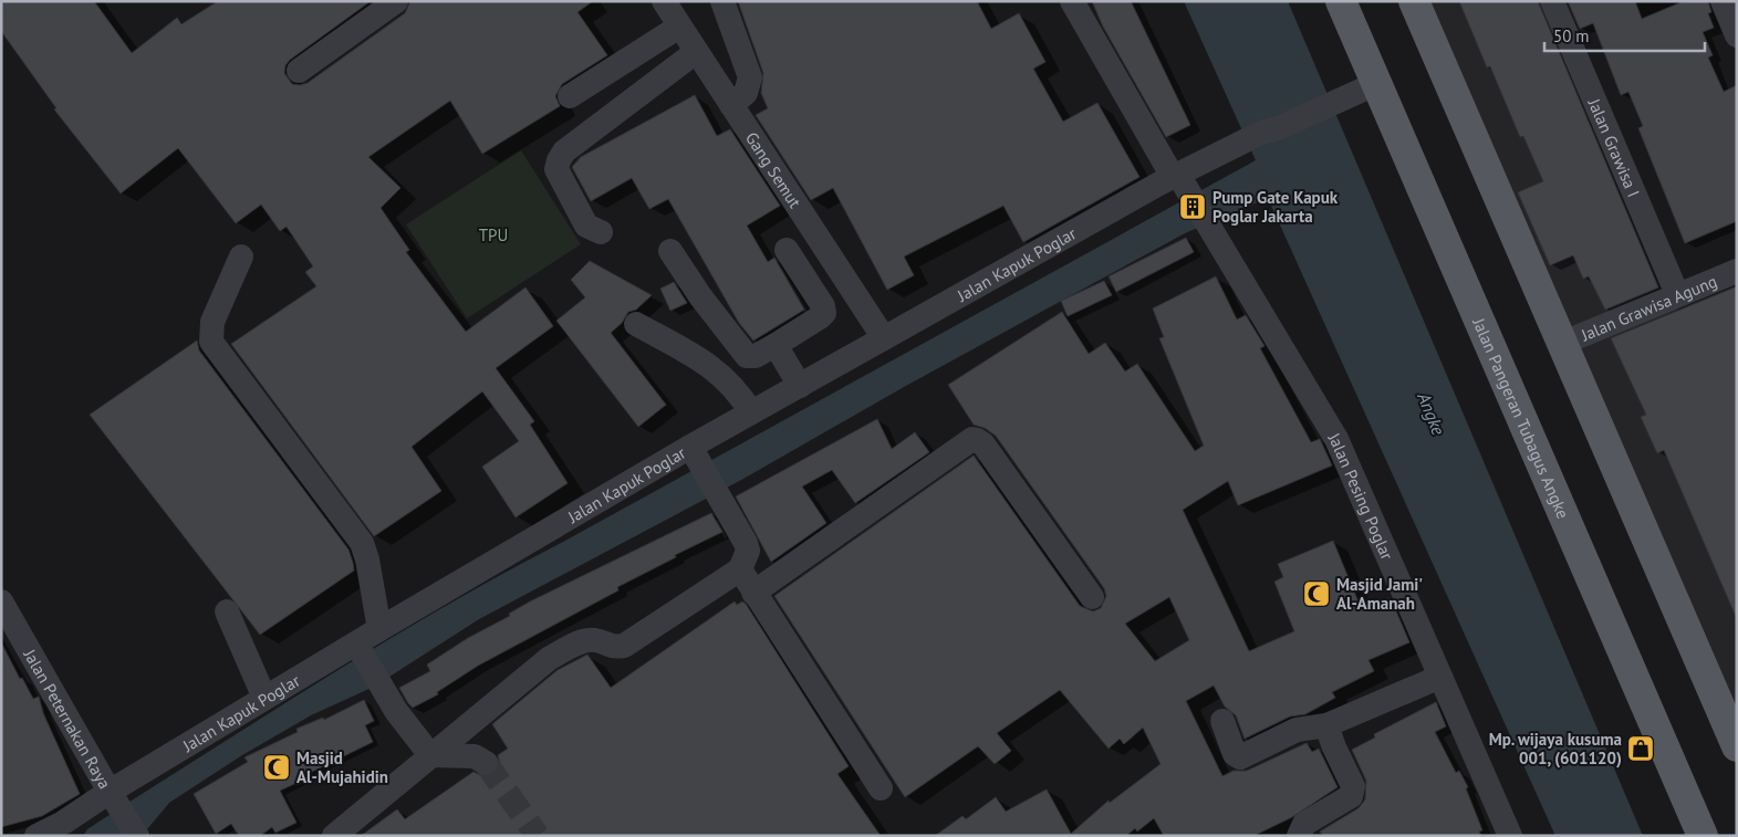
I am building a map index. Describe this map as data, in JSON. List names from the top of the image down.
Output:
{
  "streets": {
    "main road": ["Jalan Pangeran Tubagus Angke"],
    "street": [
      "Jalan Grawisa I",
      "Gang Semut",
      "Jalan Kapuk Poglar",
      "Jalan Grawisa Agung",
      "Jalan Pesing Poglar",
      "Jalan Peternakan Raya"
    ]
  },
  "crossings": [
    ["Jalan Grawisa I", "Jalan Grawisa Agung"],
    ["Gang Semut", "Jalan Kapuk Poglar"],
    ["Jalan Kapuk Poglar", "Jalan Pesing Poglar"],
    ["Jalan Kapuk Poglar", "Jalan Peternakan Raya"]
  ],
  "water": ["Angke"],
  "parks": ["TPU"],
  "places": {
    "building": ["Pump Gate Kapuk Poglar Jakarta"],
    "mosque": ["Masjid Jami' Al-Amanah", "Masjid Al-Mujahidin"],
    "shop": ["Mp. wijaya kusuma 001, (601120)"]
  },
  "scale_bar": "50 m"
}
